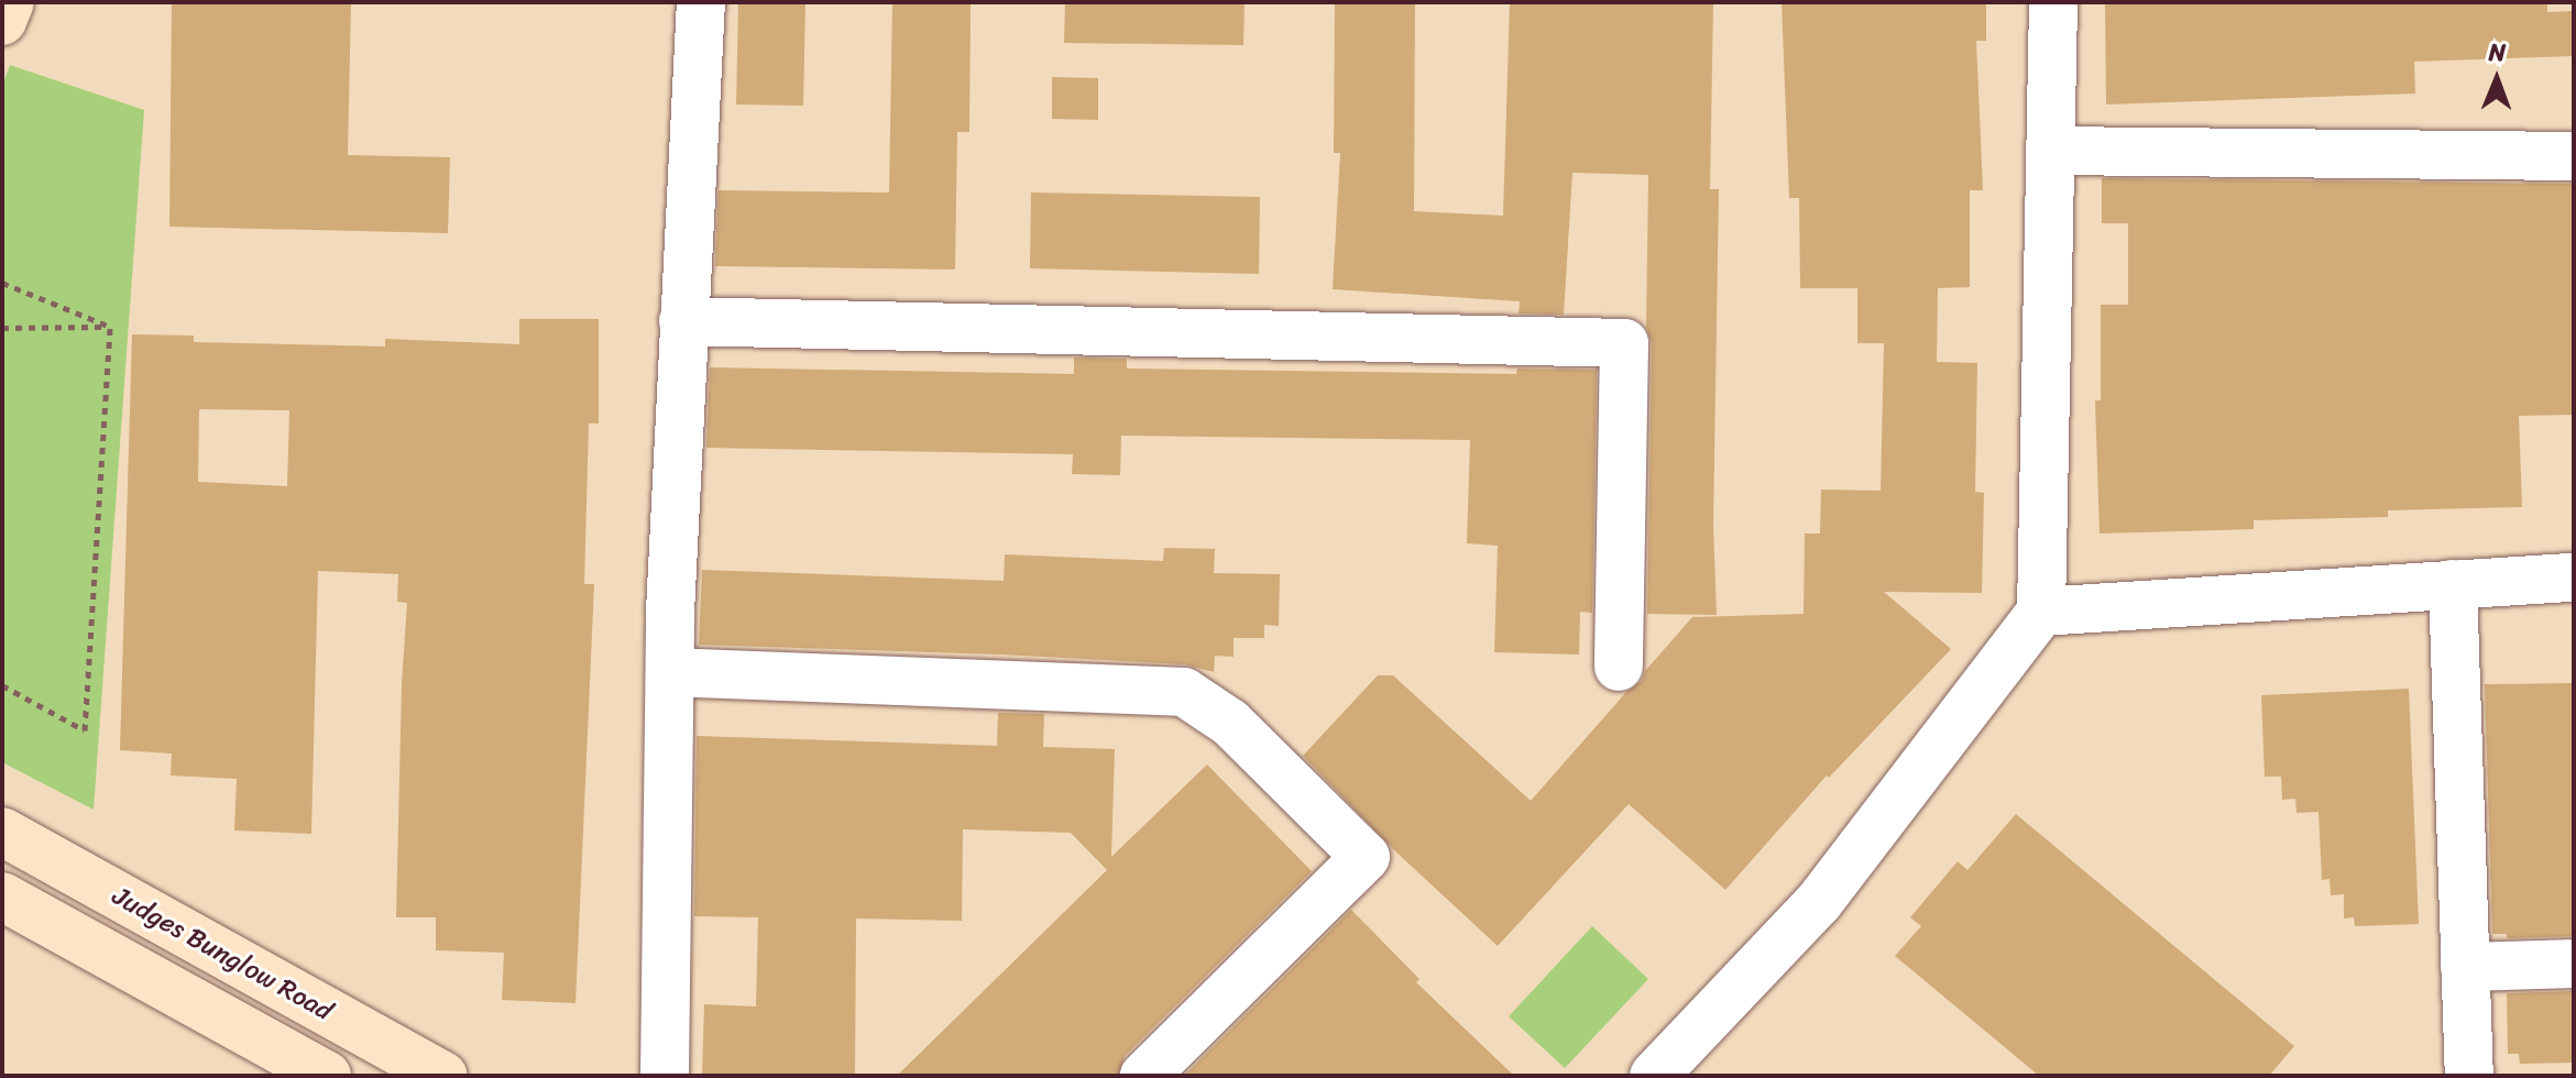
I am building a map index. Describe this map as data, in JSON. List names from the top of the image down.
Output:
{
  "streets": {
    "main road": ["Judges Bunglow Road"]
  },
  "north": "top"
}
